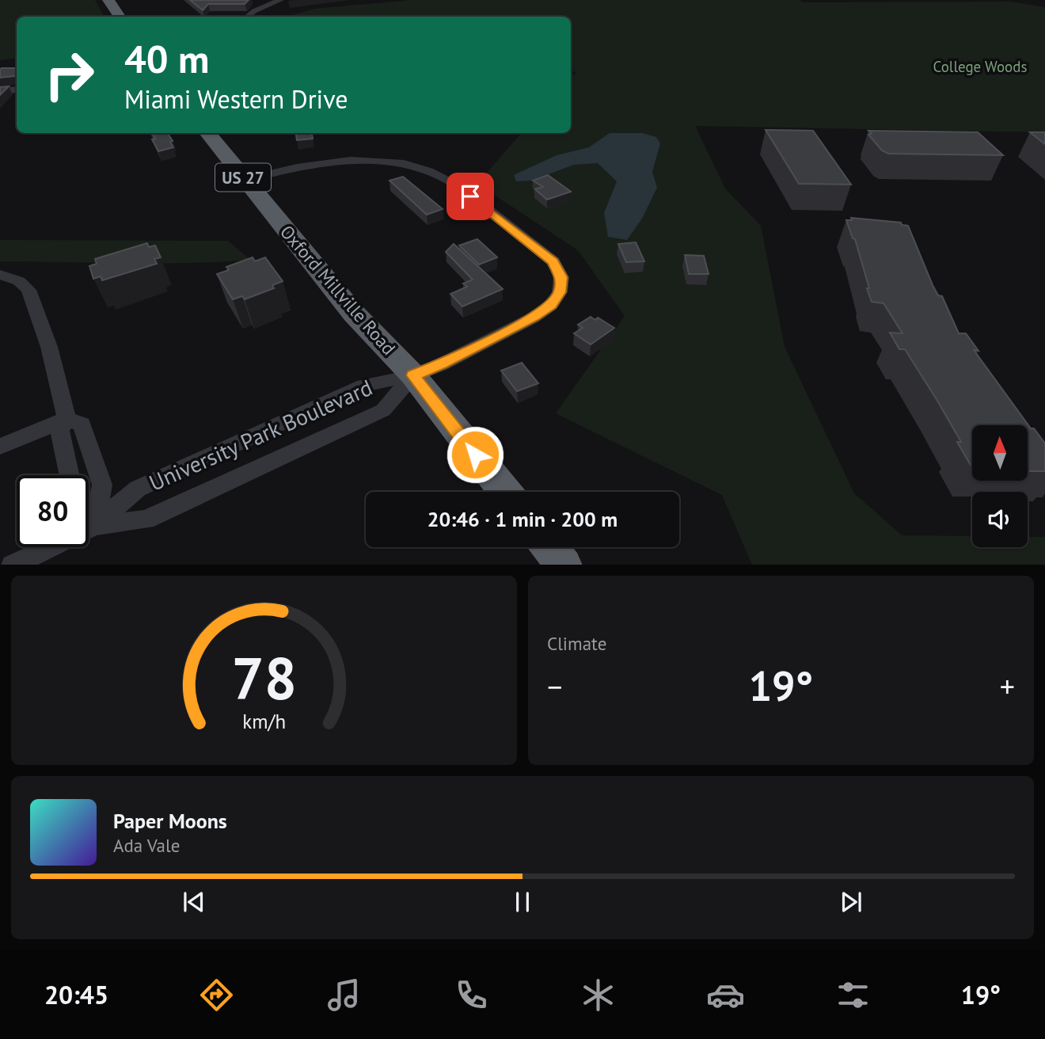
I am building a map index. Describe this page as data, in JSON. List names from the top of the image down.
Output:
{
  "streets": {
    "highway": ["US 27", "Oxford Millville Road"],
    "street": ["University Park Boulevard"]
  },
  "crossings": [
    ["Oxford Millville Road", "University Park Boulevard"]
  ],
  "parks": ["College Woods"],
  "north": "top",
  "page": {
    "turn": ["40 m", "Miami Western Drive"],
    "limit": "80",
    "trip": "20:46 · 1 min · 200 m",
    "tile": "Climate",
    "heat": ["−", "19°", "+"],
    "song": ["Paper Moons", "Ada Vale"],
    "tabs": ["20:45", "19°"],
    "gauge": ["78", "km/h"]
  }
}
